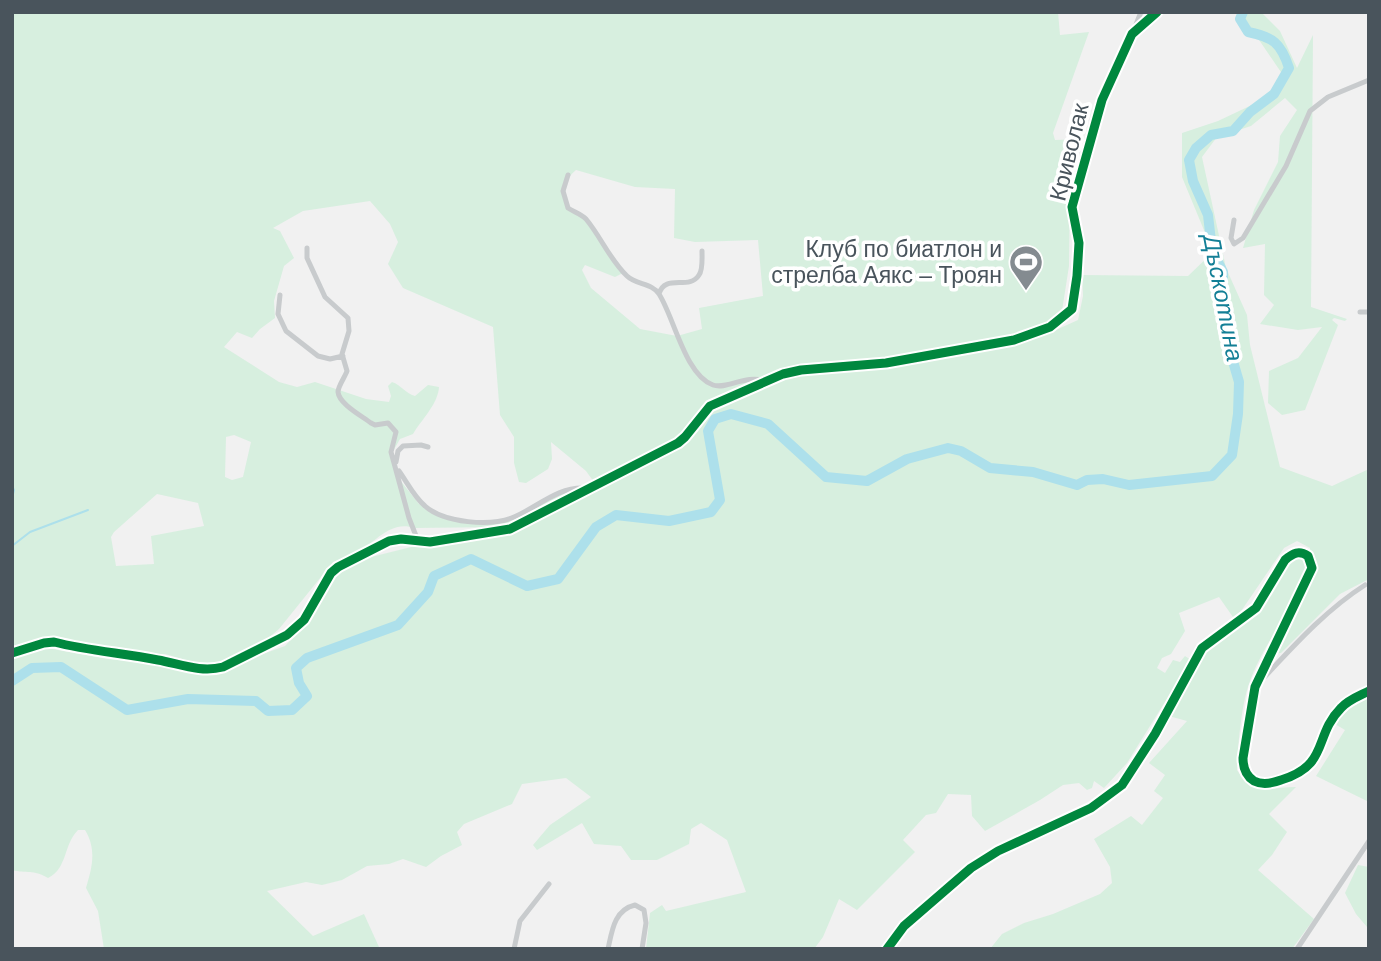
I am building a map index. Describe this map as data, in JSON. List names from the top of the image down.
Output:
{
  "streets": {
    "street": ["Криволак"]
  },
  "water": ["Дъскотина"],
  "places": {
    "sports": ["Клуб по биатлон и стрелба Аякс – Троян"]
  }
}
